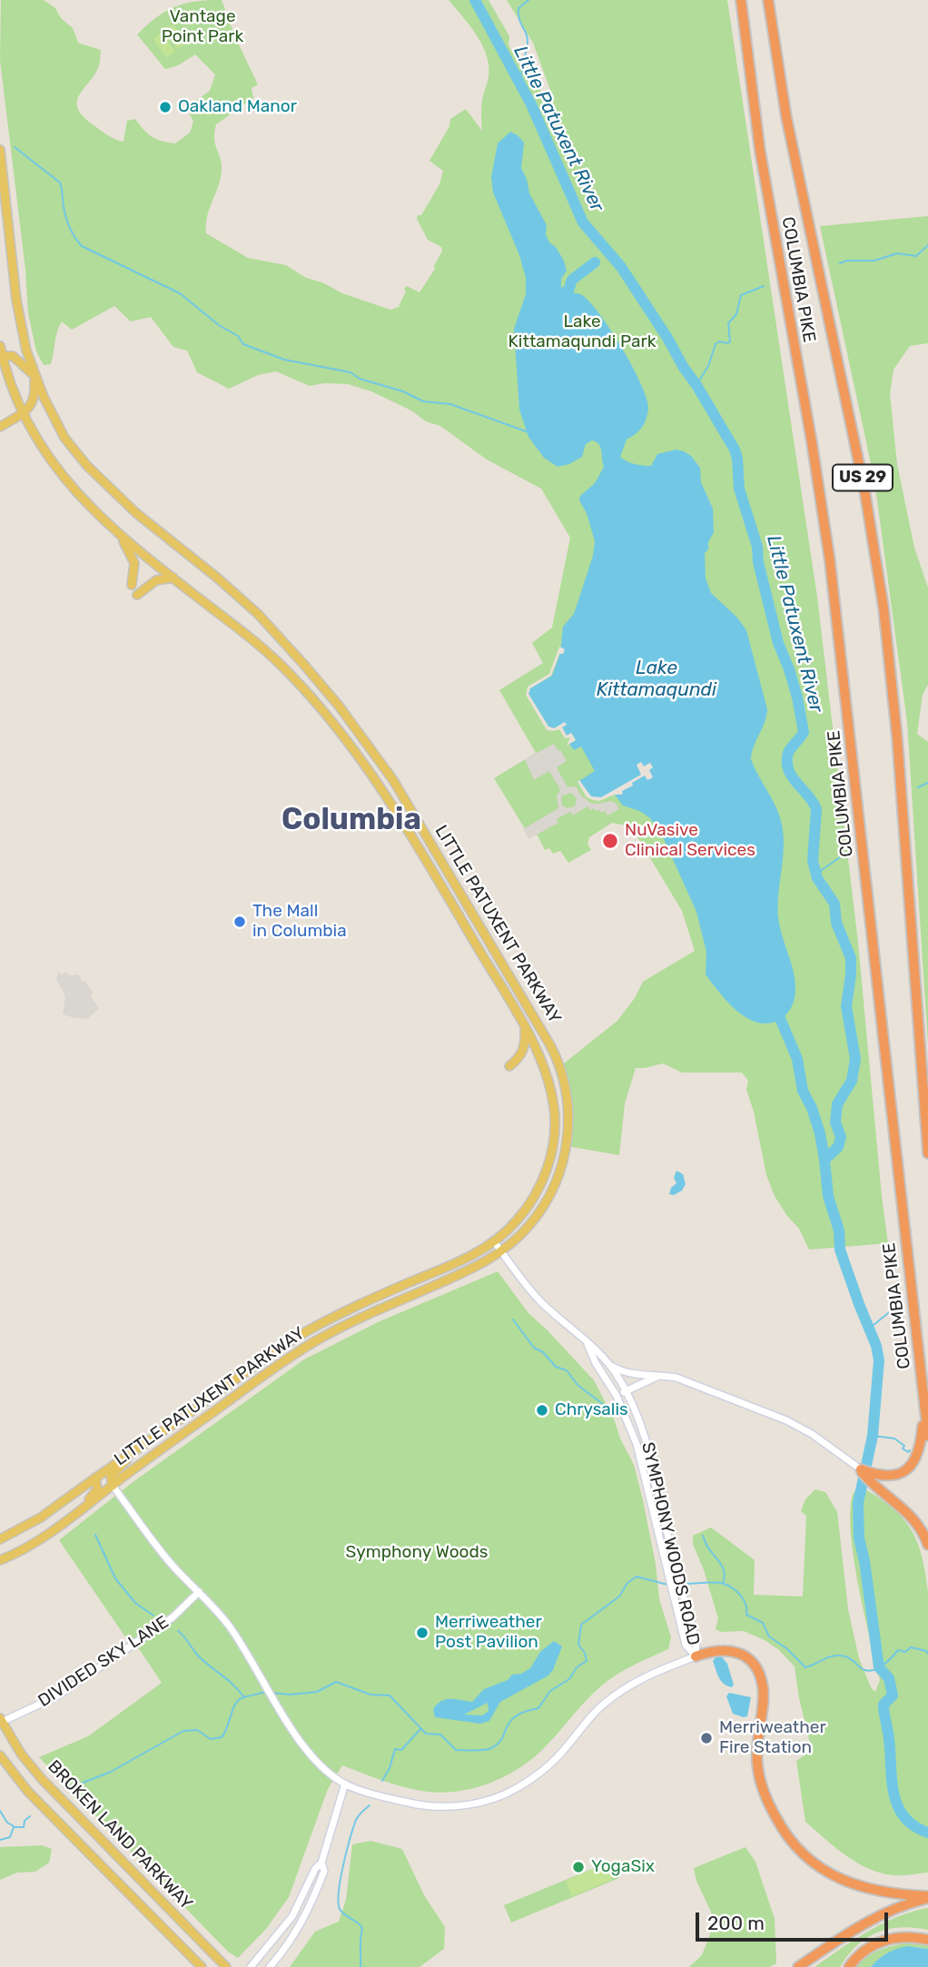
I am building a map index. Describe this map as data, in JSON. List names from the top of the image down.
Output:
{
  "streets": {
    "highway": ["COLUMBIA PIKE", "US 29"],
    "main road": ["LITTLE PATUXENT PARKWAY", "BROKEN LAND PARKWAY"],
    "street": ["SYMPHONY WOODS ROAD", "DIVIDED SKY LANE"]
  },
  "crossings": [
    ["LITTLE PATUXENT PARKWAY", "SYMPHONY WOODS ROAD"],
    ["DIVIDED SKY LANE", "BROKEN LAND PARKWAY"]
  ],
  "districts": ["Columbia"],
  "water": ["Little Patuxent River", "Lake Kittamaqundi"],
  "parks": ["Vantage Point Park", "Lake Kittamaqundi Park", "Symphony Woods"],
  "places": [
    "Oakland Manor",
    "NuVasive Clinical Services",
    "The Mall in Columbia",
    "Chrysalis",
    "Merriweather Post Pavilion",
    "Merriweather Fire Station",
    "YogaSix"
  ],
  "scale_bar": "200 m"
}
